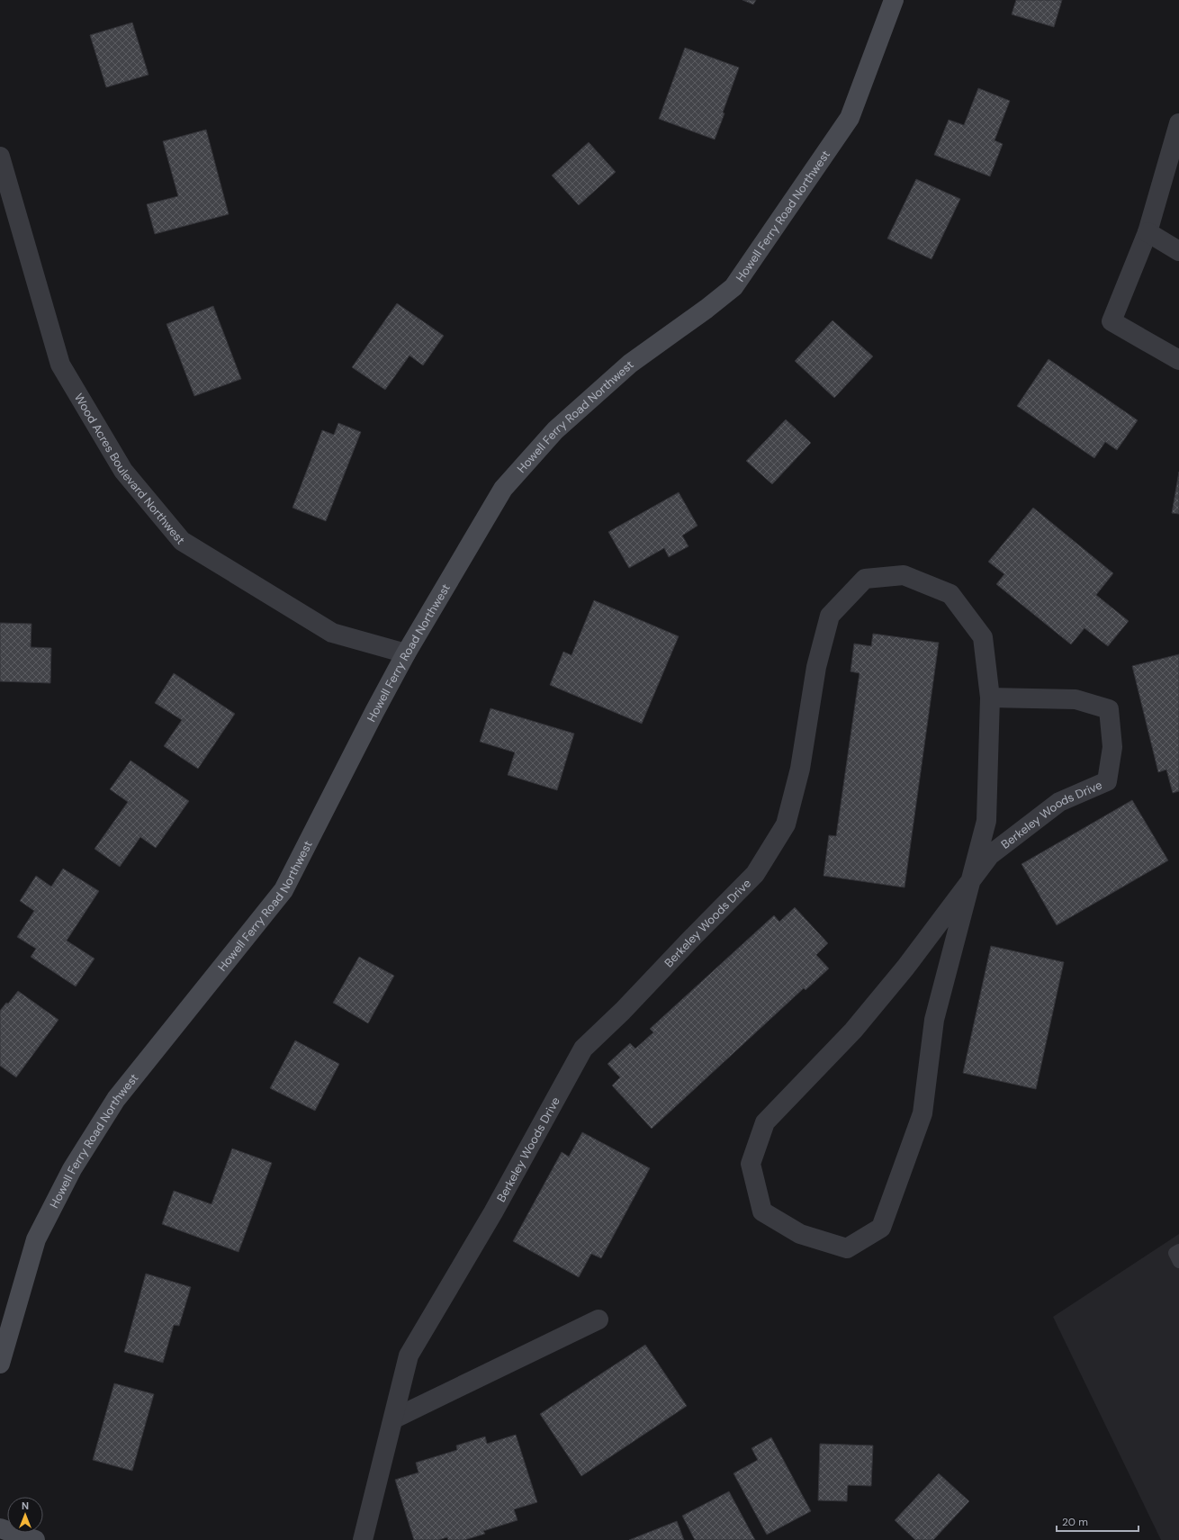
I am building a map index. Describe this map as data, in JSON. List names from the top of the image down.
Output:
{
  "streets": {
    "street": ["Howell Ferry Road Northwest", "Wood Acres Boulevard Northwest", "Berkeley Woods Drive"]
  },
  "crossings": [
    ["Howell Ferry Road Northwest", "Wood Acres Boulevard Northwest"]
  ],
  "scale_bar": "20 m",
  "north": "top"
}
